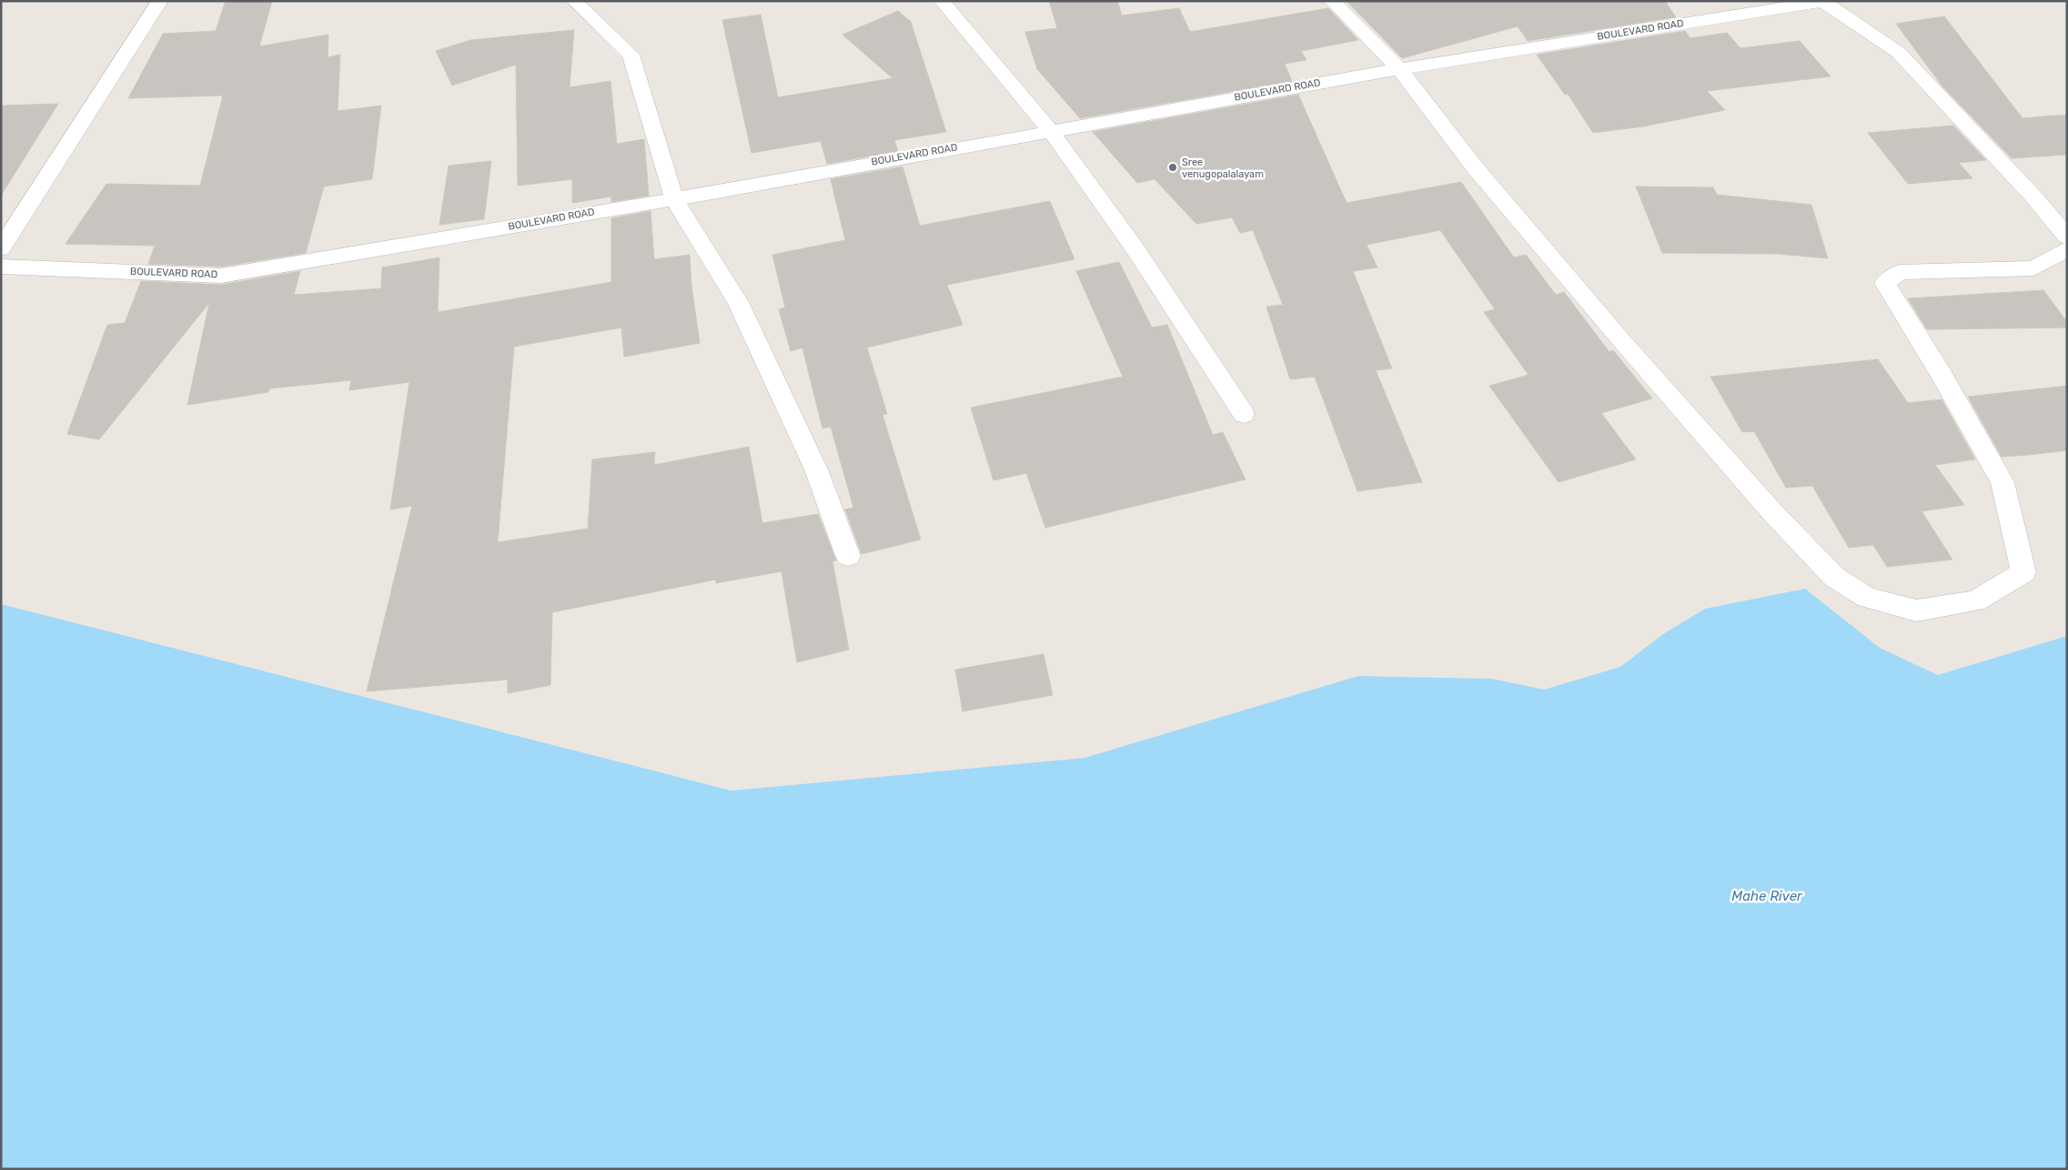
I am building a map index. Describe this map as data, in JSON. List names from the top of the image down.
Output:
{
  "streets": {
    "street": ["BOULEVARD ROAD"]
  },
  "water": ["Mahe River"],
  "places": ["Sree venugopalalayam"]
}
